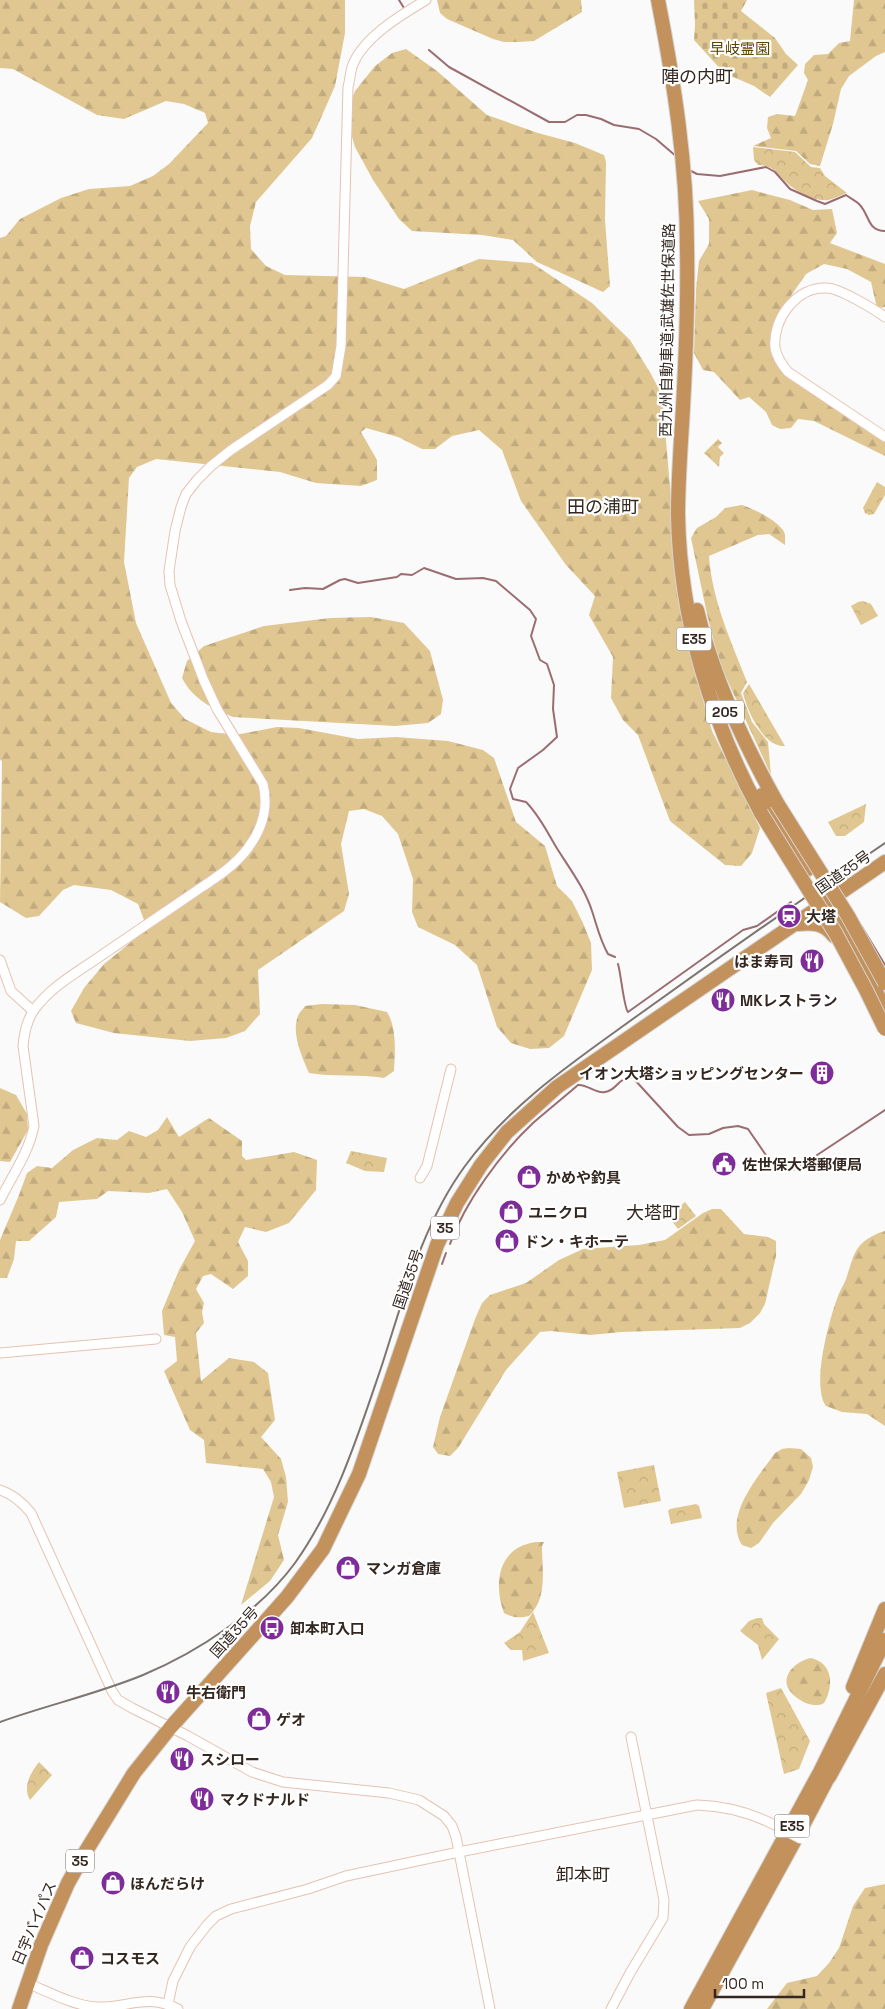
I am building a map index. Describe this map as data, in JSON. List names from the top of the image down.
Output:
{
  "streets": {
    "highway": [
      "西九州自動車道;武雄佐世保道路",
      "E35",
      "205",
      "国道35号",
      "35",
      "日宇バイパス"
    ]
  },
  "crossings": [
    ["西九州自動車道;武雄佐世保道路", "205"],
    ["205", "国道35号"],
    ["国道35号", "日宇バイパス"]
  ],
  "districts": [
    "陣の内町",
    "田の浦町",
    "大塔町",
    "卸本町"
  ],
  "parks": ["早岐霊園"],
  "places": {
    "station": ["大塔"],
    "restaurant": [
      "はま寿司",
      "MKレストラン",
      "牛右衛門",
      "スシロー",
      "マクドナルド"
    ],
    "building": ["イオン大塔ショッピングセンター"],
    "public building": ["佐世保大塔郵便局"],
    "shop": [
      "かめや釣具",
      "ユニクロ",
      "ドン・キホーテ",
      "マンガ倉庫",
      "ゲオ",
      "ほんだらけ",
      "コスモス"
    ],
    "bus stop": ["卸本町入口"]
  },
  "scale_bar": "100 m"
}
